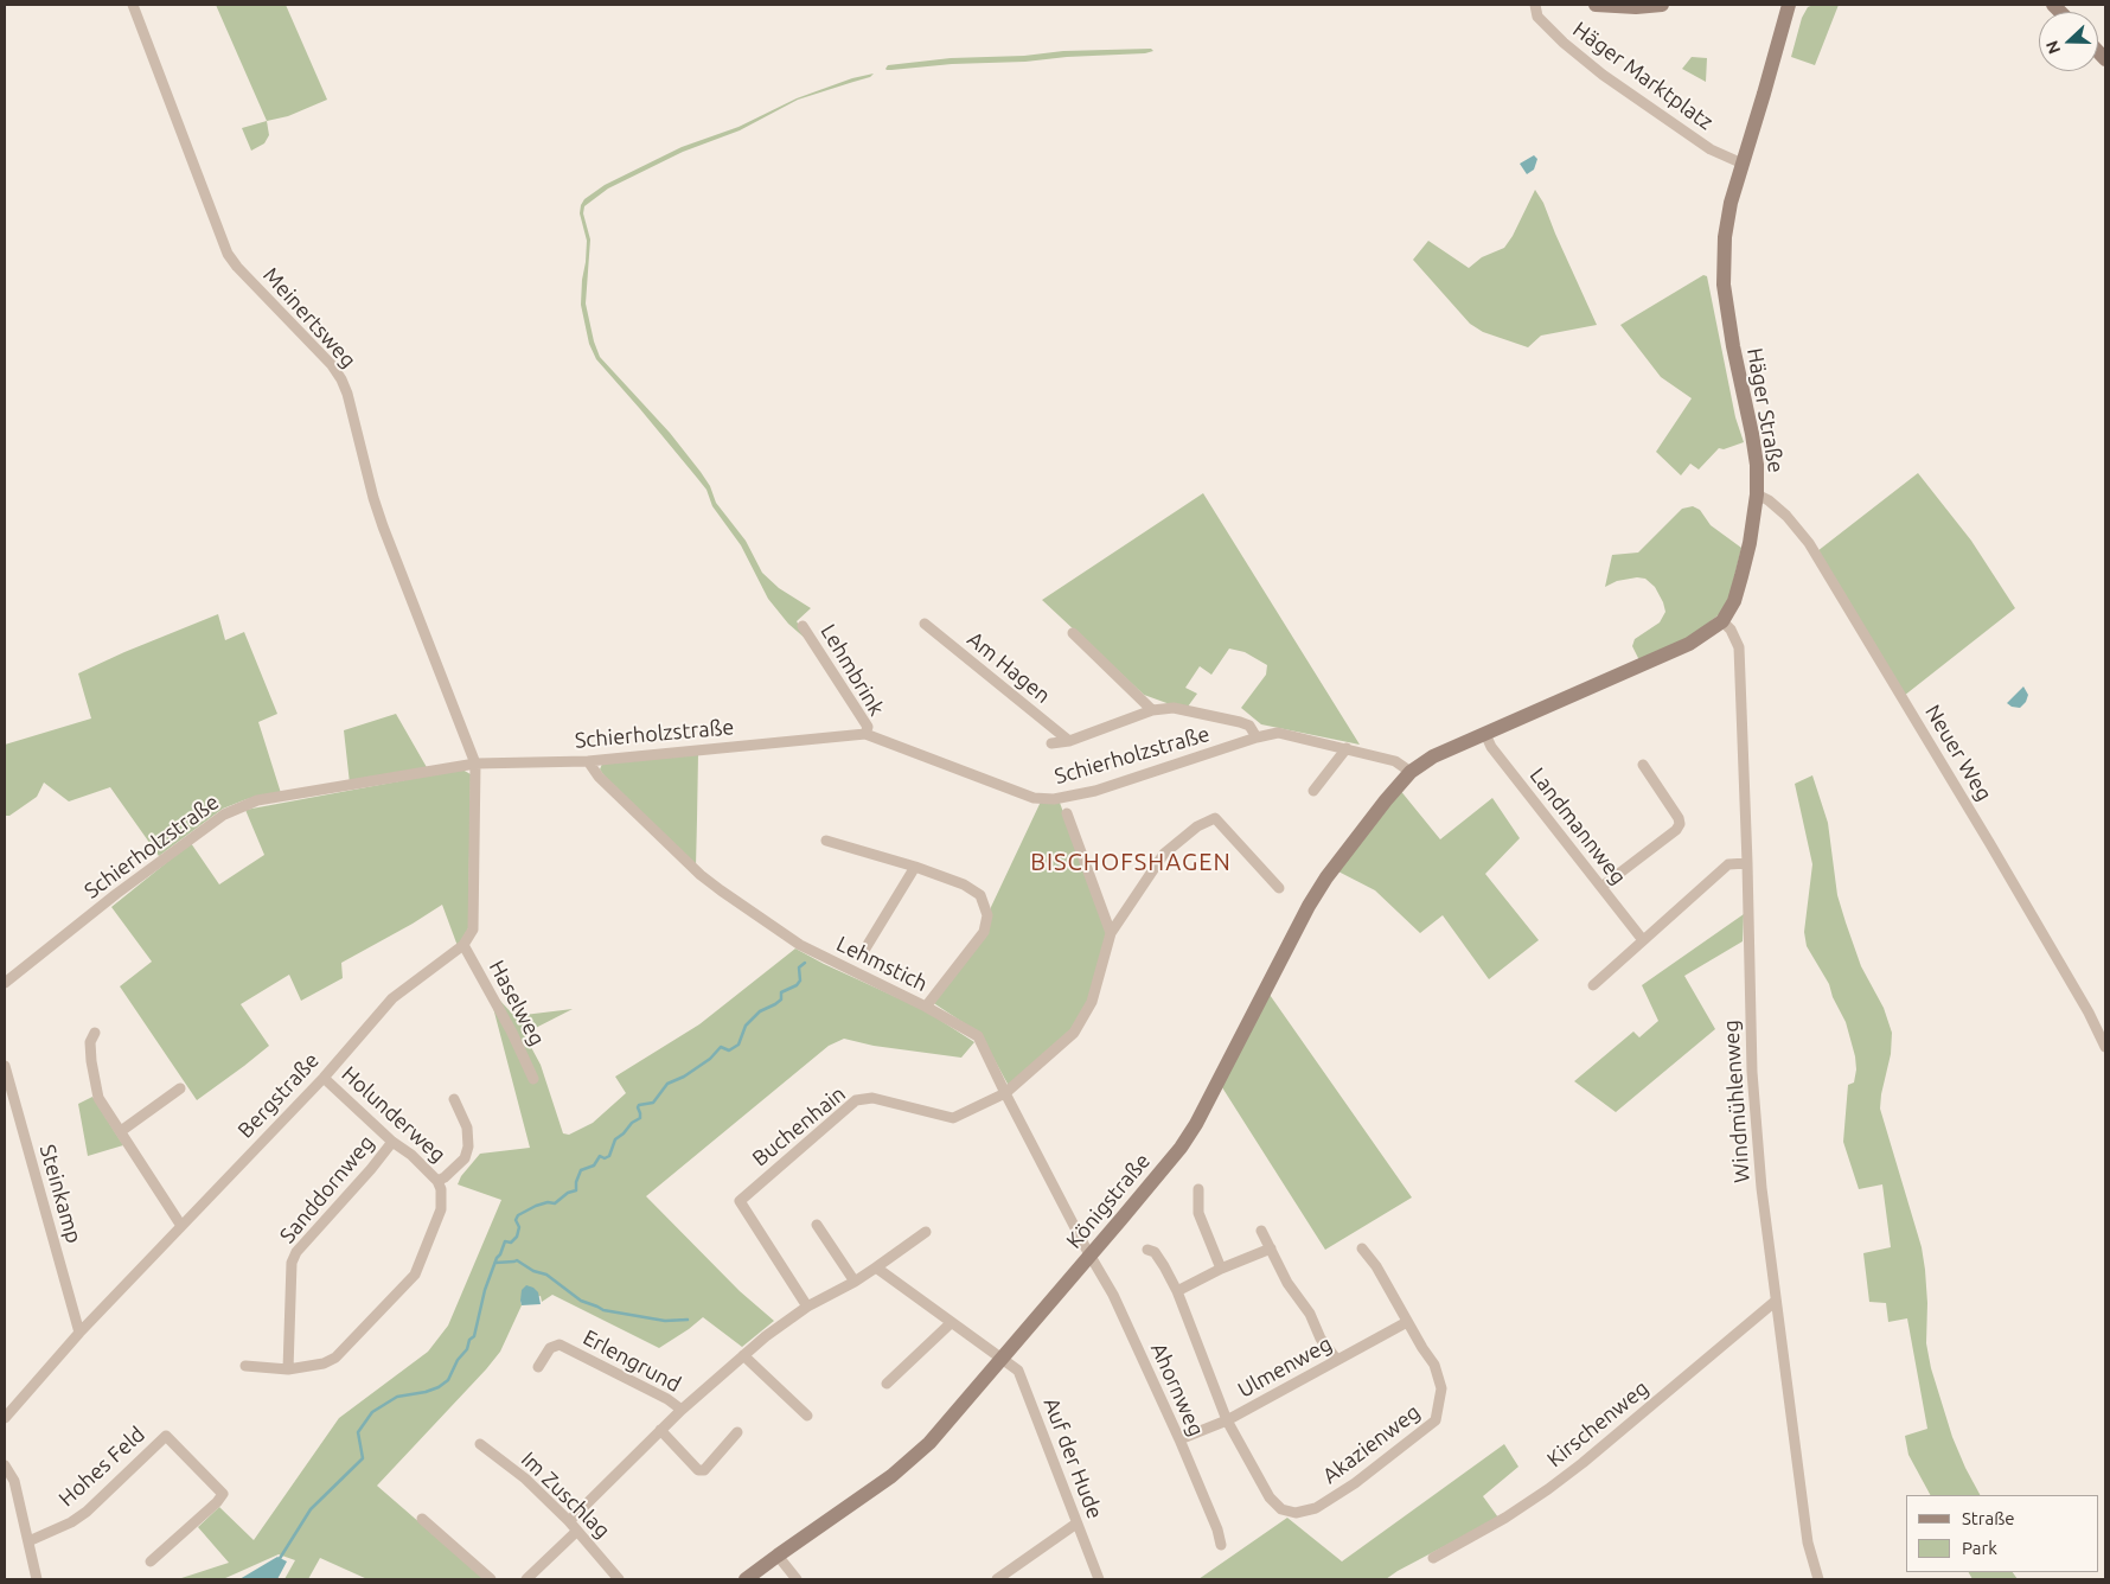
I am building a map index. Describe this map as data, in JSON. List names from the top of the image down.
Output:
{
  "streets": {
    "main road": ["Häger Straße", "Königstraße"],
    "street": [
      "Häger Marktplatz",
      "Meinertsweg",
      "Am Hagen",
      "Lehmbrink",
      "Schierholzstraße",
      "Neuer Weg",
      "Landmannweg",
      "Lehmstich",
      "Haselweg",
      "Bergstraße",
      "Windmühlenweg",
      "Holunderweg",
      "Buchenhain",
      "Sanddornweg",
      "Steinkamp",
      "Erlengrund",
      "Ulmenweg",
      "Ahornweg",
      "Kirschenweg",
      "Akazienweg",
      "Auf der Hude",
      "Hohes Feld",
      "Im Zuschlag"
    ]
  },
  "crossings": [
    ["Häger Marktplatz", "Häger Straße"],
    ["Meinertsweg", "Schierholzstraße"],
    ["Häger Straße", "Schierholzstraße"],
    ["Häger Straße", "Neuer Weg"],
    ["Häger Straße", "Landmannweg"],
    ["Häger Straße", "Windmühlenweg"],
    ["Häger Straße", "Königstraße"],
    ["Lehmbrink", "Schierholzstraße"],
    ["Schierholzstraße", "Lehmstich"],
    ["Schierholzstraße", "Königstraße"],
    ["Lehmstich", "Buchenhain"],
    ["Lehmstich", "Königstraße"],
    ["Lehmstich", "Ahornweg"],
    ["Haselweg", "Bergstraße"],
    ["Bergstraße", "Holunderweg"],
    ["Bergstraße", "Steinkamp"],
    ["Windmühlenweg", "Kirschenweg"],
    ["Holunderweg", "Sanddornweg"],
    ["Königstraße", "Ahornweg"],
    ["Königstraße", "Auf der Hude"],
    ["Ulmenweg", "Ahornweg"],
    ["Ulmenweg", "Akazienweg"]
  ],
  "districts": ["BISCHOFSHAGEN"],
  "legend": ["Straße", "Park"],
  "north": "left"
}
